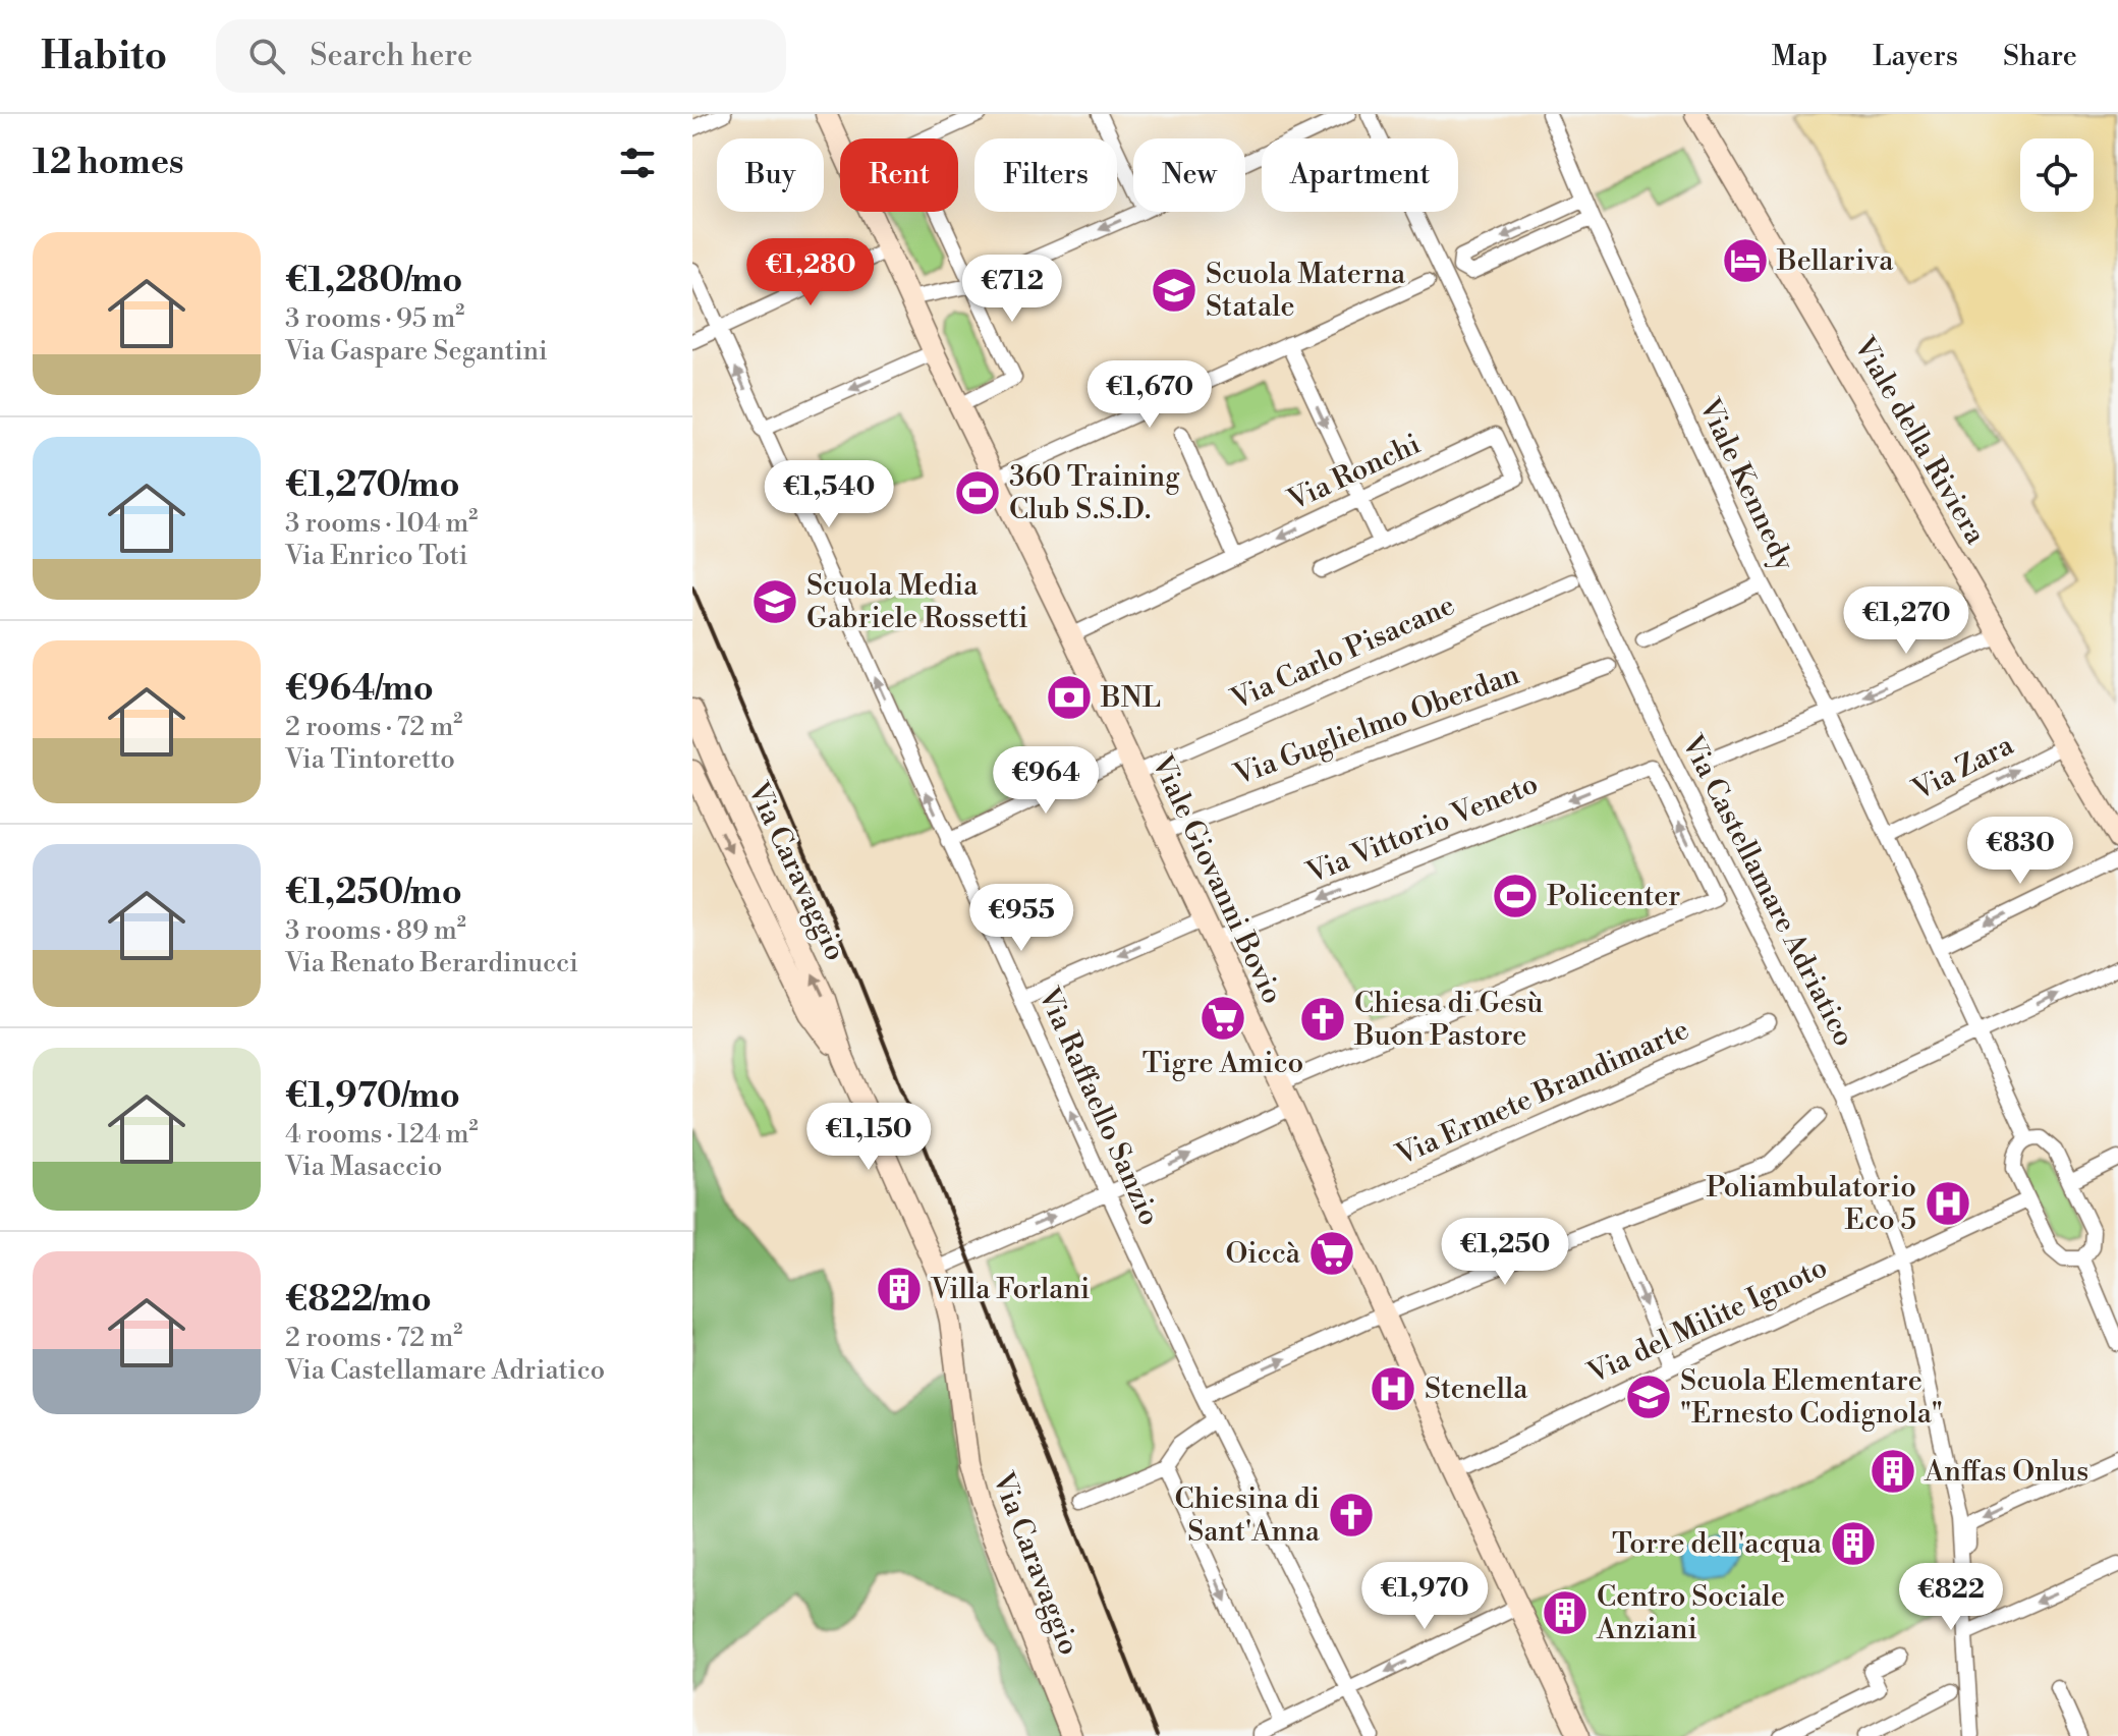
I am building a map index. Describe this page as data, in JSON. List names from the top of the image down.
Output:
{
  "streets": {
    "street": [
      "Viale della Riviera",
      "Via Ronchi",
      "Viale Kennedy",
      "Via Carlo Pisacane",
      "Via Guglielmo Oberdan",
      "Via Zara",
      "Via Vittorio Veneto",
      "Via Caravaggio",
      "Viale Giovanni Bovio",
      "Via Castellamare Adriatico",
      "Via Ermete Brandimarte",
      "Via Raffaello Sanzio",
      "Via del Milite Ignoto"
    ]
  },
  "crossings": [
    ["Viale della Riviera", "Via Zara"],
    ["Via Ronchi", "Viale Giovanni Bovio"],
    ["Viale Kennedy", "Via Zara"],
    ["Via Carlo Pisacane", "Viale Giovanni Bovio"],
    ["Via Carlo Pisacane", "Via Raffaello Sanzio"],
    ["Via Guglielmo Oberdan", "Viale Giovanni Bovio"],
    ["Via Vittorio Veneto", "Viale Giovanni Bovio"],
    ["Viale Giovanni Bovio", "Via Ermete Brandimarte"],
    ["Viale Giovanni Bovio", "Via del Milite Ignoto"],
    ["Via Castellamare Adriatico", "Via del Milite Ignoto"]
  ],
  "one_way": ["Via Raffaello Sanzio"],
  "places": {
    "hotel": ["Bellariva"],
    "school or university": ["Scuola Materna Statale", "Scuola Media Gabriele Rossetti", "Scuola Elementare \"Ernesto Codignola\""],
    "sports": ["360 Training Club S.S.D.", "Policenter"],
    "bank": ["BNL"],
    "supermarket": ["Tigre Amico", "Oiccà"],
    "church": ["Chiesa di Gesù Buon Pastore", "Chiesina di Sant'Anna"],
    "hospital": ["Poliambulatorio Eco 5", "Stenella"],
    "building": [
      "Villa Forlani",
      "Anffas Onlus",
      "Torre dell'acqua",
      "Centro Sociale Anziani"
    ]
  },
  "page": {
    "header": "Habito",
    "search": "Search here",
    "nav": ["Map", "Layers", "Share"],
    "heading": "12 homes",
    "chip": [
      "Buy",
      "Rent",
      "Filters",
      "New",
      "Apartment"
    ],
    "list": [
      {
        "name": "€1,280/mo",
        "note": "3 rooms · 95 m² · Via Gaspare Segantini"
      },
      {
        "name": "€1,270/mo",
        "note": "3 rooms · 104 m² · Via Enrico Toti"
      },
      {
        "name": "€964/mo",
        "note": "2 rooms · 72 m² · Via Tintoretto"
      },
      {
        "name": "€1,250/mo",
        "note": "3 rooms · 89 m² · Via Renato Berardinucci"
      },
      {
        "name": "€1,970/mo",
        "note": "4 rooms · 124 m² · Via Masaccio"
      },
      {
        "name": "€822/mo",
        "note": "2 rooms · 72 m² · Via Castellamare Adriatico"
      }
    ],
    "price": [
      "€1,280",
      "€712",
      "€1,670",
      "€1,540",
      "€1,270",
      "€964",
      "€830",
      "€955",
      "€1,150",
      "€1,250",
      "€1,970",
      "€822"
    ]
  }
}
